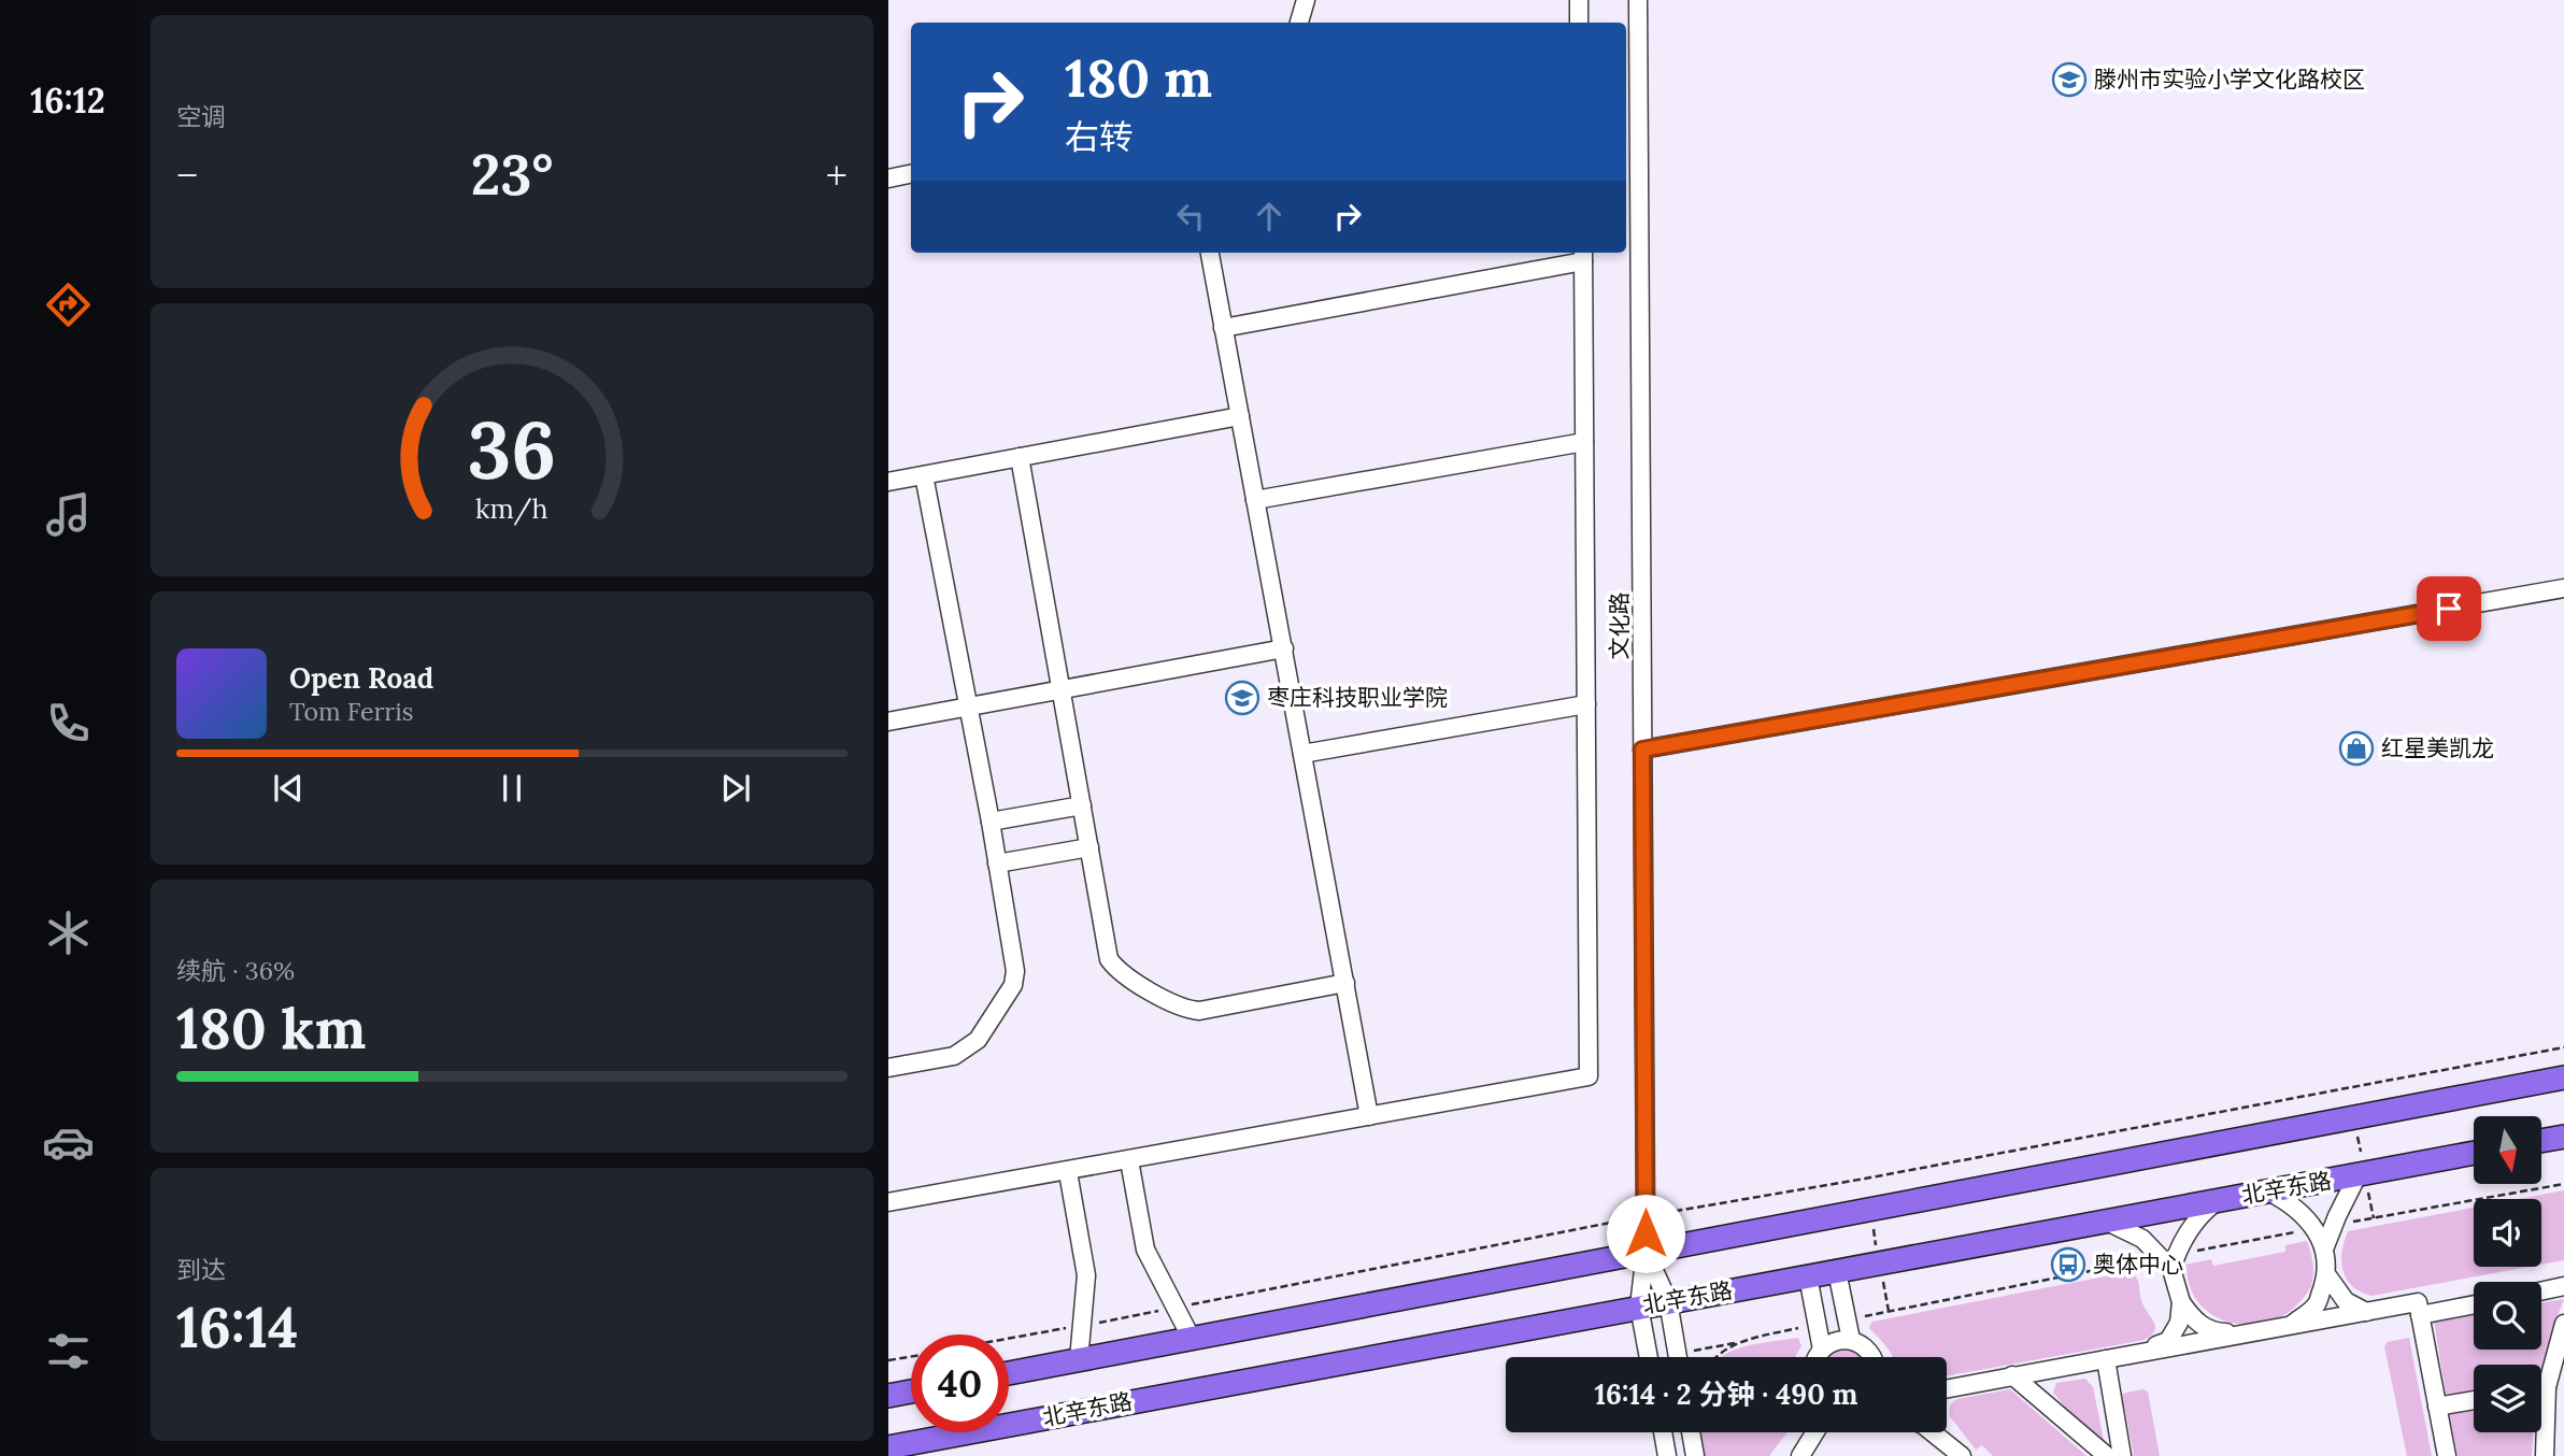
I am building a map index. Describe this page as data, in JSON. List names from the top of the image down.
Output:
{
  "streets": {
    "main road": ["北辛东路"],
    "street": ["文化路"]
  },
  "crossings": [
    ["文化路", "北辛东路"]
  ],
  "places": {
    "school or university": ["滕州市实验小学文化路校区", "枣庄科技职业学院"],
    "shop": ["红星美凯龙"],
    "bus stop": ["奥体中心"]
  },
  "north": "bottom",
  "page": {
    "tabs": "16:12",
    "tile": [
      "空调",
      ["续航 · 36%", "180 km"],
      ["到达", "16:14"]
    ],
    "turn": ["180 m", "右转"],
    "heat": ["−", "23°", "+"],
    "song": ["Open Road", "Tom Ferris"],
    "limit": "40",
    "trip": "16:14 · 2 分钟 · 490 m",
    "gauge": ["36", "km/h"]
  }
}
